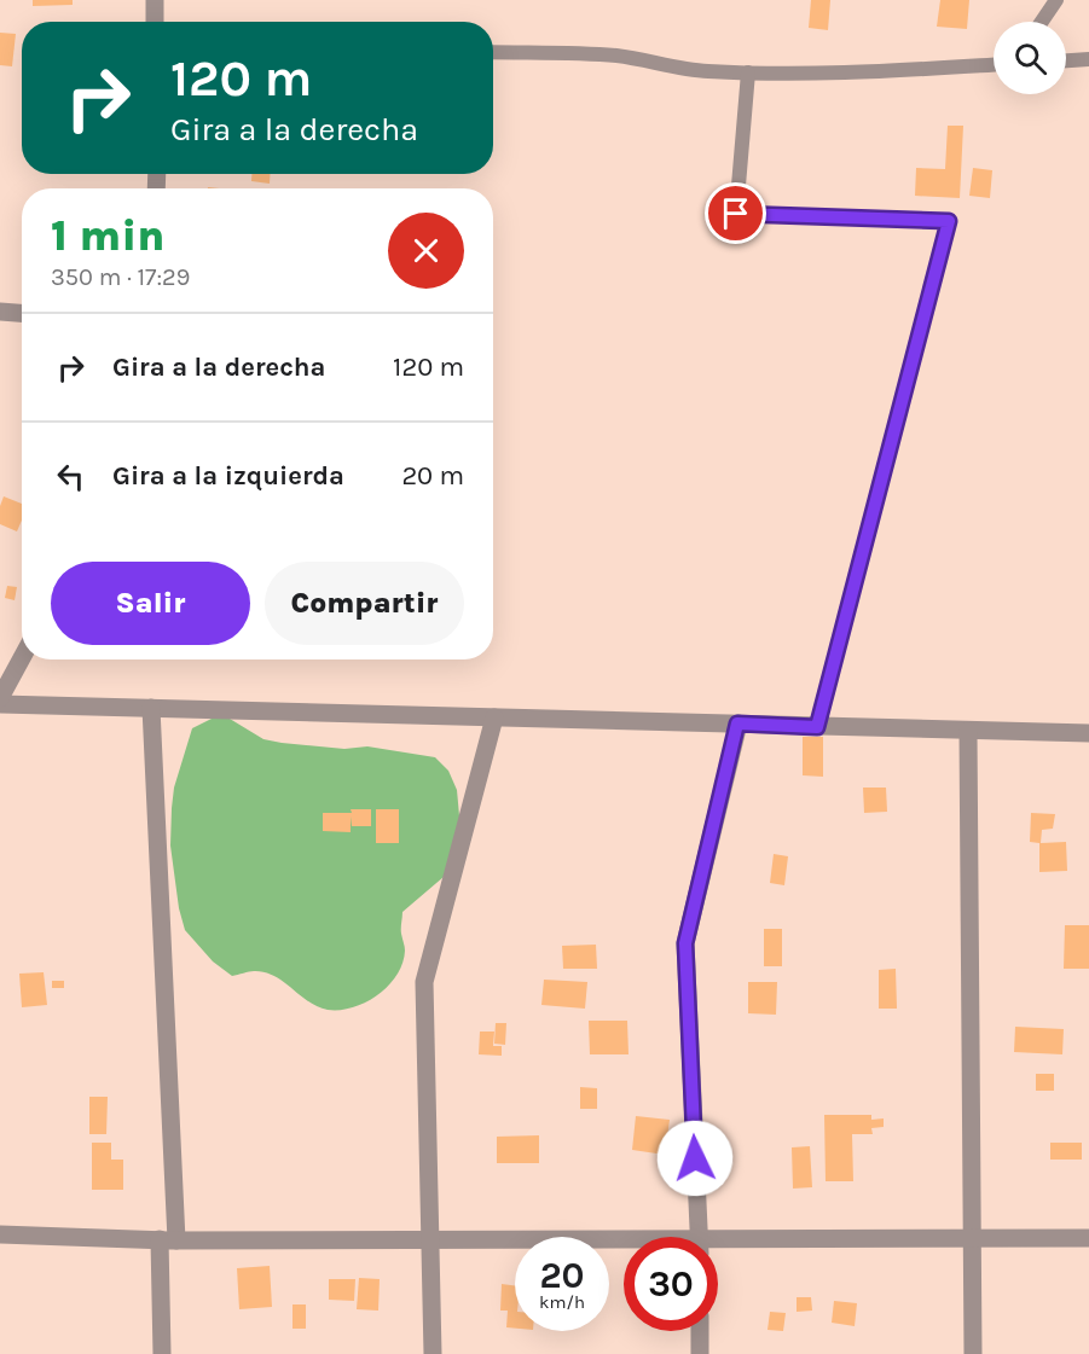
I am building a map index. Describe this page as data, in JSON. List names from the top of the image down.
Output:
{
  "page": {
    "turn": ["120 m", "Gira a la derecha"],
    "heading": ["1 min", "350 m · 17:29"],
    "list": [
      {
        "name": "Gira a la derecha",
        "value": "120 m"
      },
      {
        "name": "Gira a la izquierda",
        "value": "20 m"
      }
    ],
    "buttons": ["Salir", "Compartir"],
    "speed": "20 km/h",
    "limit": "30"
  }
}
